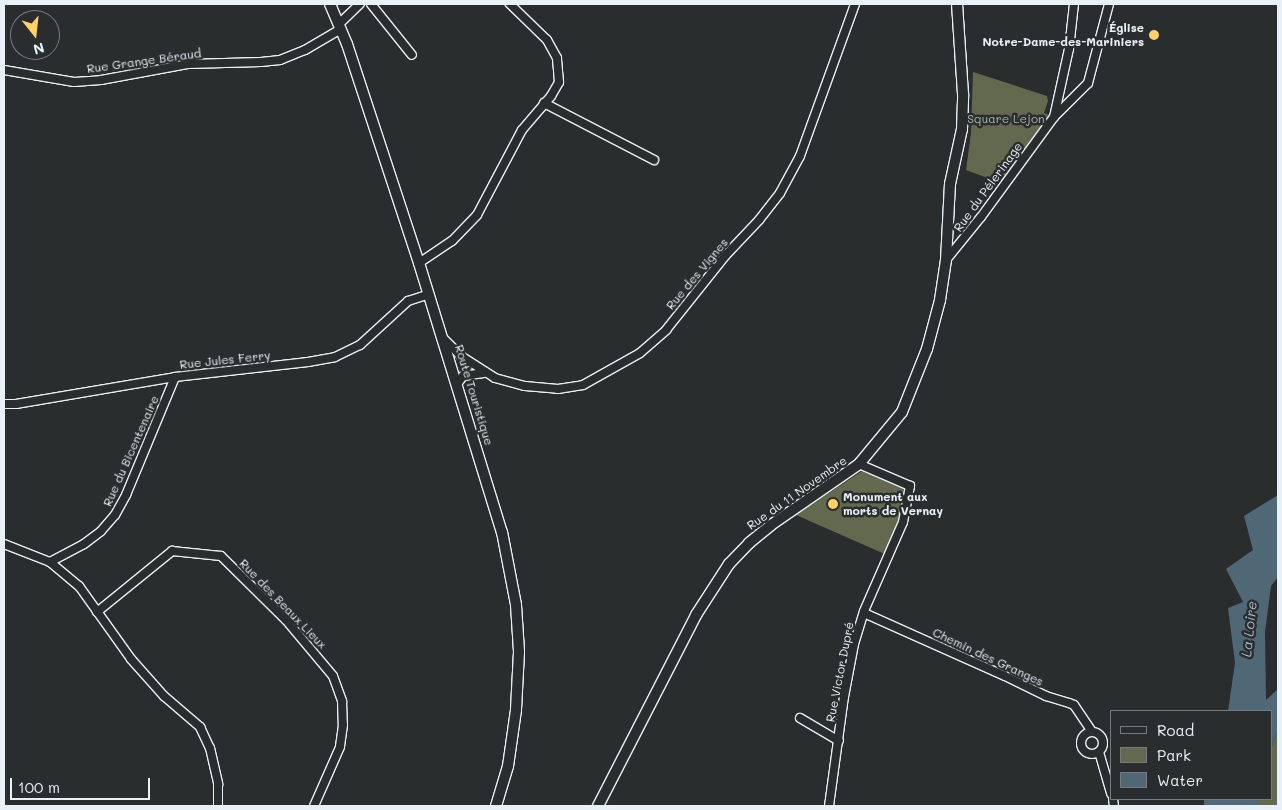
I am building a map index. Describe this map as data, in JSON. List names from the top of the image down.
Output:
{
  "streets": {
    "street": [
      "Rue Grange Béraud",
      "Rue du Pélerinage",
      "Rue des Vignes",
      "Rue Jules Ferry",
      "Route Touristique",
      "Rue du Bicentenaire",
      "Rue du 11 Novembre",
      "Rue des Beaux Lieux",
      "Chemin des Granges",
      "Rue Victor Dupré"
    ]
  },
  "crossings": [
    ["Rue Grange Béraud", "Route Touristique"],
    ["Rue du Pélerinage", "Rue du 11 Novembre"],
    ["Rue des Vignes", "Route Touristique"],
    ["Rue Jules Ferry", "Route Touristique"],
    ["Rue Jules Ferry", "Rue du Bicentenaire"],
    ["Rue du 11 Novembre", "Rue Victor Dupré"],
    ["Chemin des Granges", "Rue Victor Dupré"]
  ],
  "water": ["La Loire"],
  "parks": ["Square Lejon"],
  "places": ["Église Notre-Dame-des-Mariniers", "Monument aux morts de Vernay"],
  "legend": ["Road", "Park", "Water"],
  "scale_bar": "100 m",
  "north": "bottom"
}
